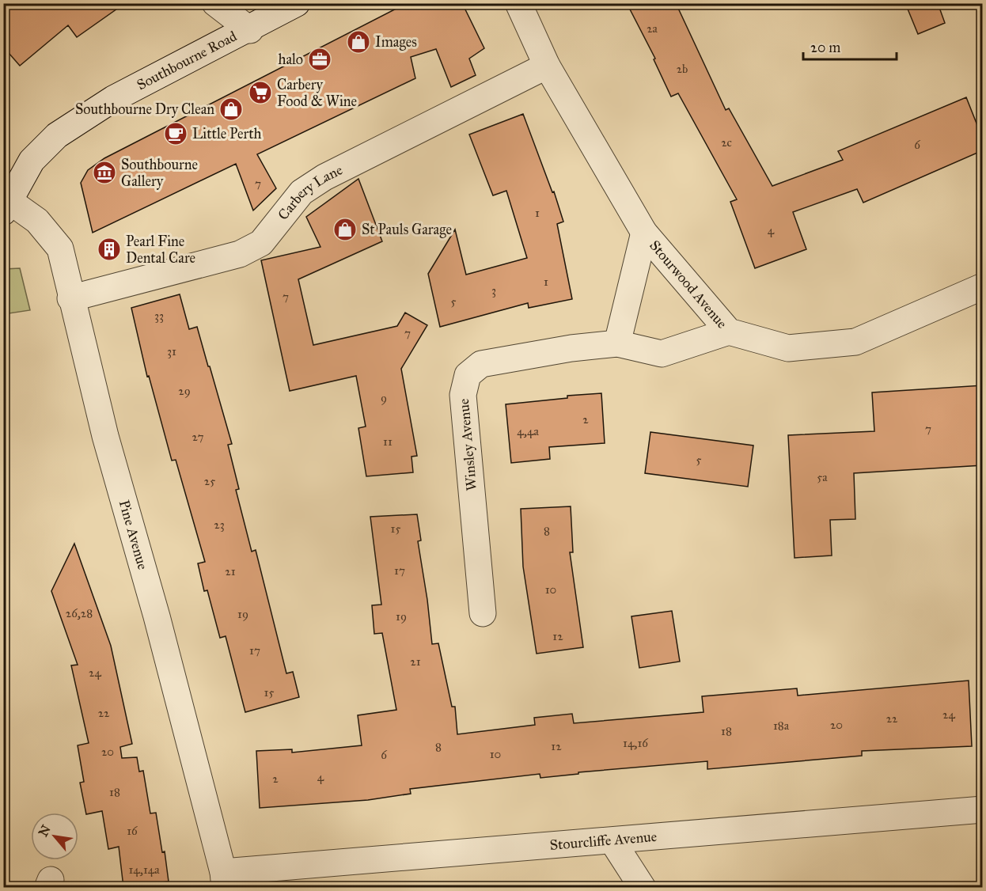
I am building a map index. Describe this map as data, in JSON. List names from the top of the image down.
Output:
{
  "streets": {
    "street": [
      "Southbourne Road",
      "Carbery Lane",
      "Stourwood Avenue",
      "Winsley Avenue",
      "Pine Avenue",
      "Stourcliffe Avenue"
    ]
  },
  "crossings": [
    ["Southbourne Road", "Pine Avenue"],
    ["Carbery Lane", "Stourwood Avenue"],
    ["Carbery Lane", "Pine Avenue"],
    ["Stourwood Avenue", "Winsley Avenue"],
    ["Pine Avenue", "Stourcliffe Avenue"]
  ],
  "places": {
    "shop": ["Images", "Southbourne Dry Clean", "St Pauls Garage"],
    "office": ["halo"],
    "supermarket": ["Carbery Food & Wine"],
    "cafe": ["Little Perth"],
    "museum": ["Southbourne Gallery"],
    "building": ["Pearl Fine Dental Care"]
  },
  "house_numbers": [
    "2a",
    "2b",
    "2c",
    "6",
    "7",
    "1",
    "4",
    "1",
    "3",
    "7",
    "5",
    "33",
    "7",
    "31",
    "29",
    "9",
    "2",
    "7",
    "4,4a",
    "27",
    "11",
    "5",
    "5a",
    "25",
    "23",
    "15",
    "8",
    "17",
    "21",
    "10",
    "26,28",
    "19",
    "19",
    "12",
    "17",
    "21",
    "24",
    "15",
    "22",
    "24",
    "22",
    "20",
    "18a",
    "18",
    "14,16",
    "12",
    "8",
    "20",
    "10",
    "6",
    "4",
    "2",
    "18",
    "16",
    "14,14a"
  ],
  "scale_bar": "20 m",
  "north": "top left"
}
